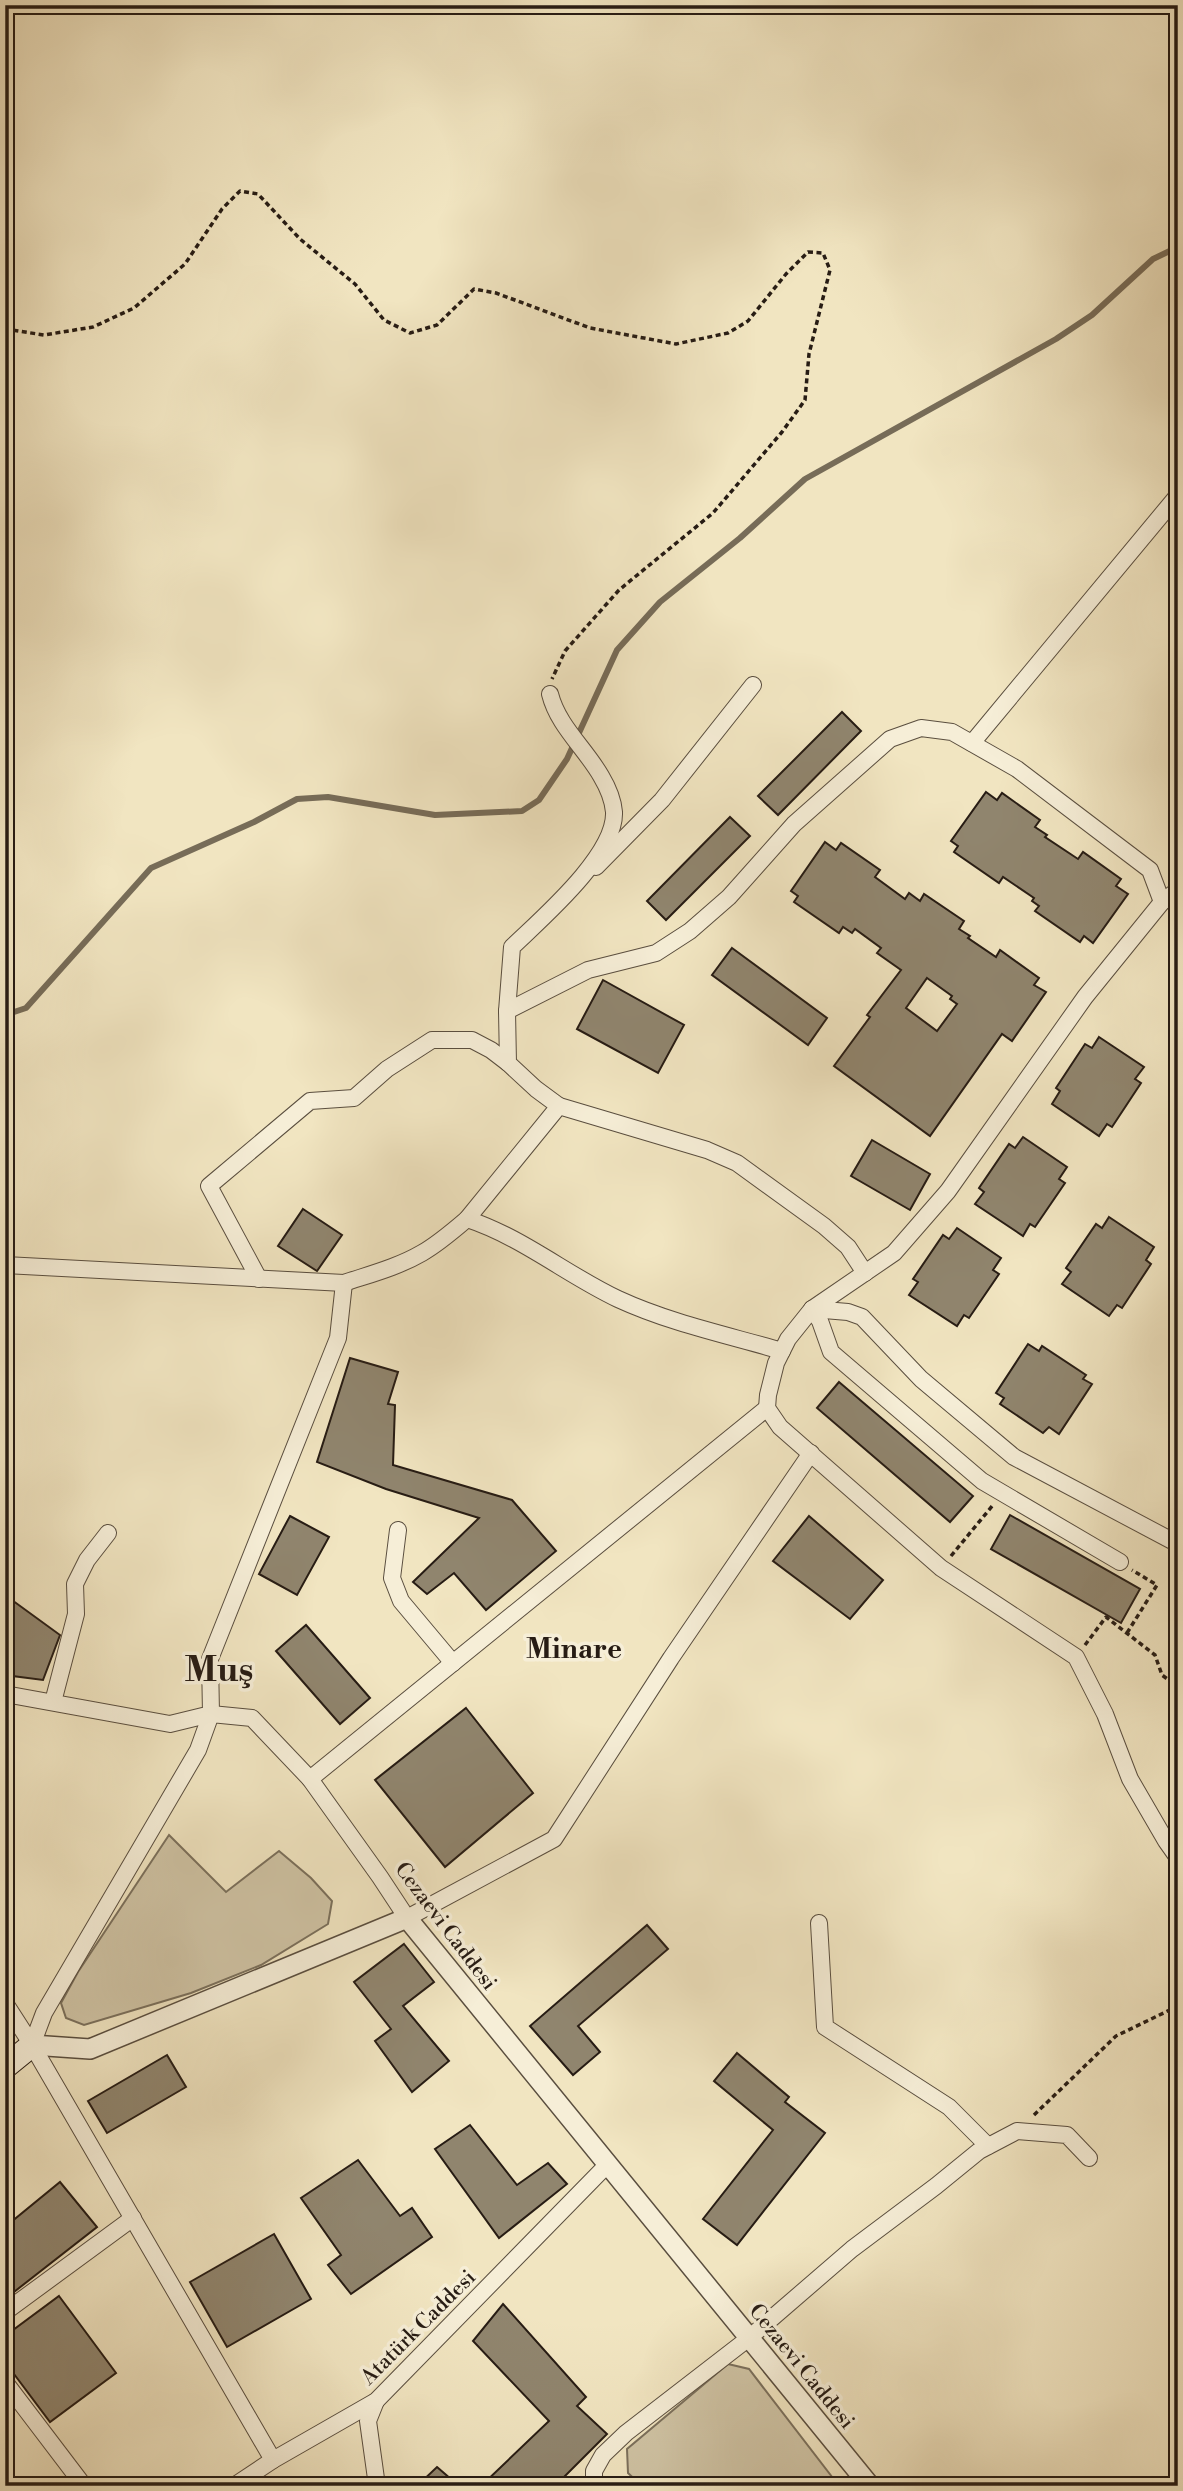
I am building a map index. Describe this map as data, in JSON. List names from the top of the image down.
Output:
{
  "streets": {
    "street": ["Cezaevi Caddesi", "Atatürk Caddesi"]
  },
  "crossings": [
    ["Cezaevi Caddesi", "Atatürk Caddesi"]
  ],
  "districts": ["Minare", "Muş"]
}
